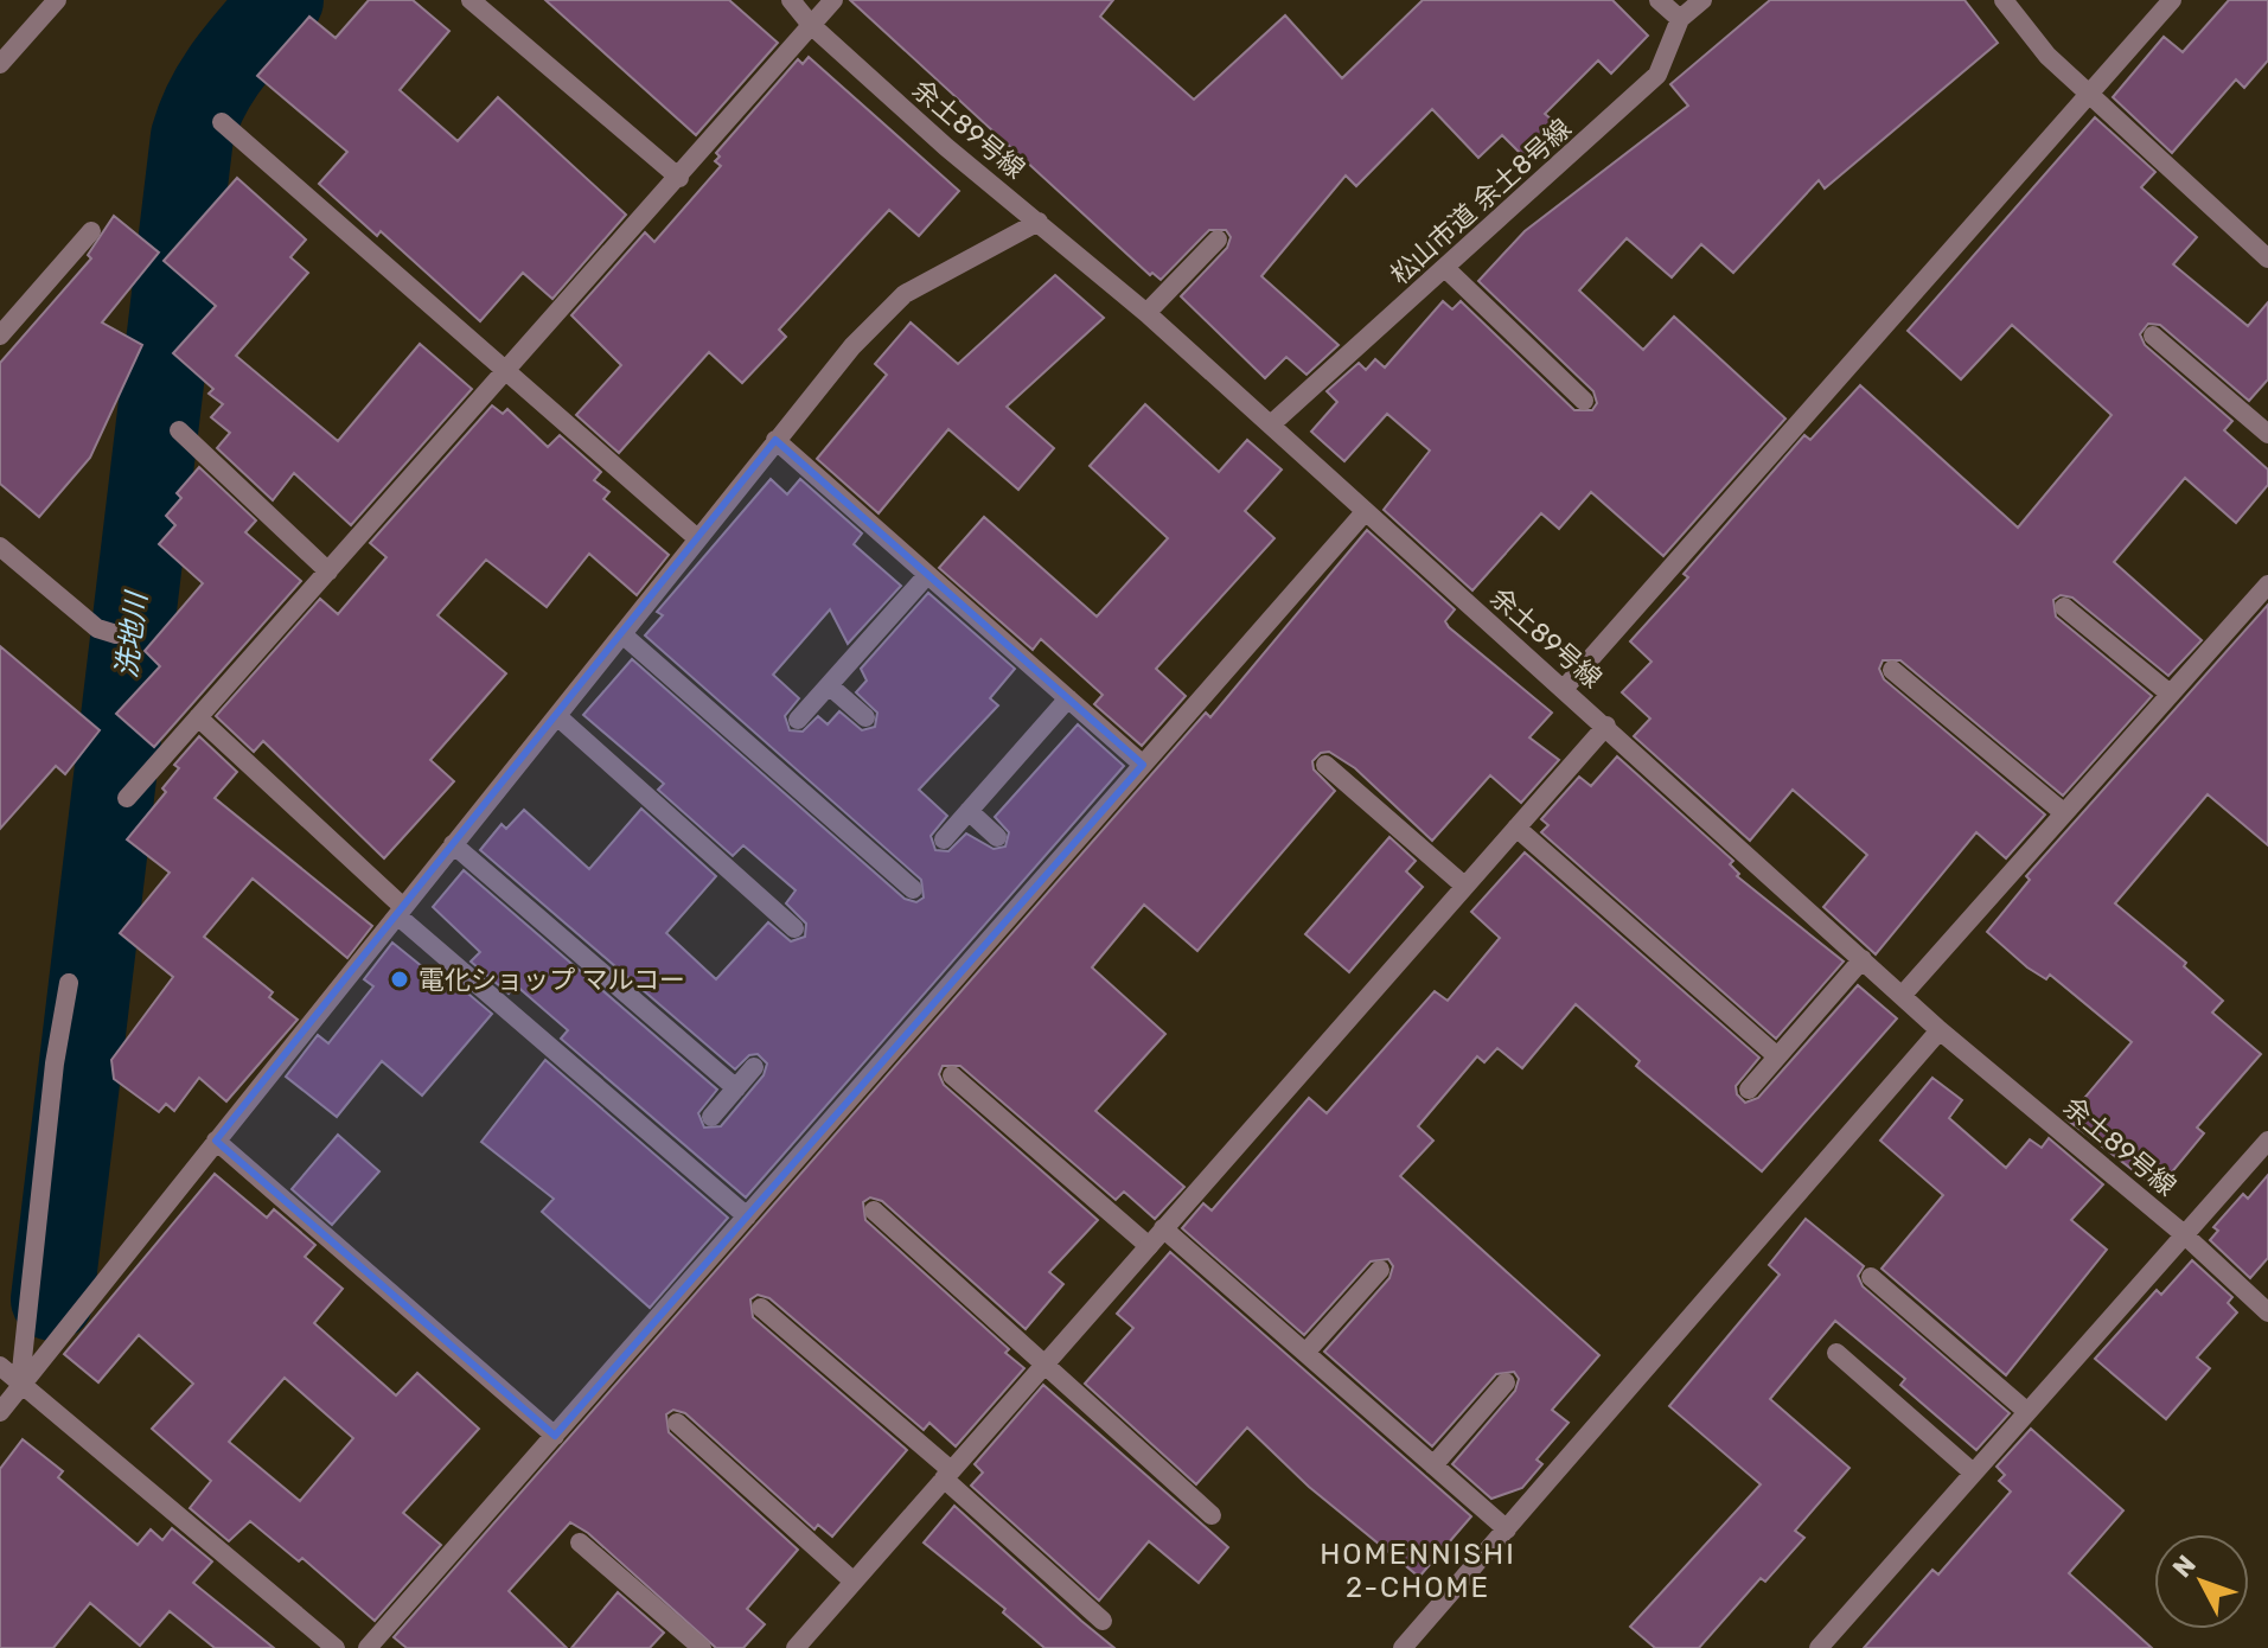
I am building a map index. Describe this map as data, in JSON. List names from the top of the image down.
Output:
{
  "streets": {
    "street": ["余土89号線", "松山市道 余土8号線"]
  },
  "crossings": [
    ["余土89号線", "松山市道 余土8号線"]
  ],
  "districts": ["HOMENNISHI 2-CHOME"],
  "water": ["洗地川"],
  "places": ["電化ショップ マルコー"],
  "north": "top left"
}
